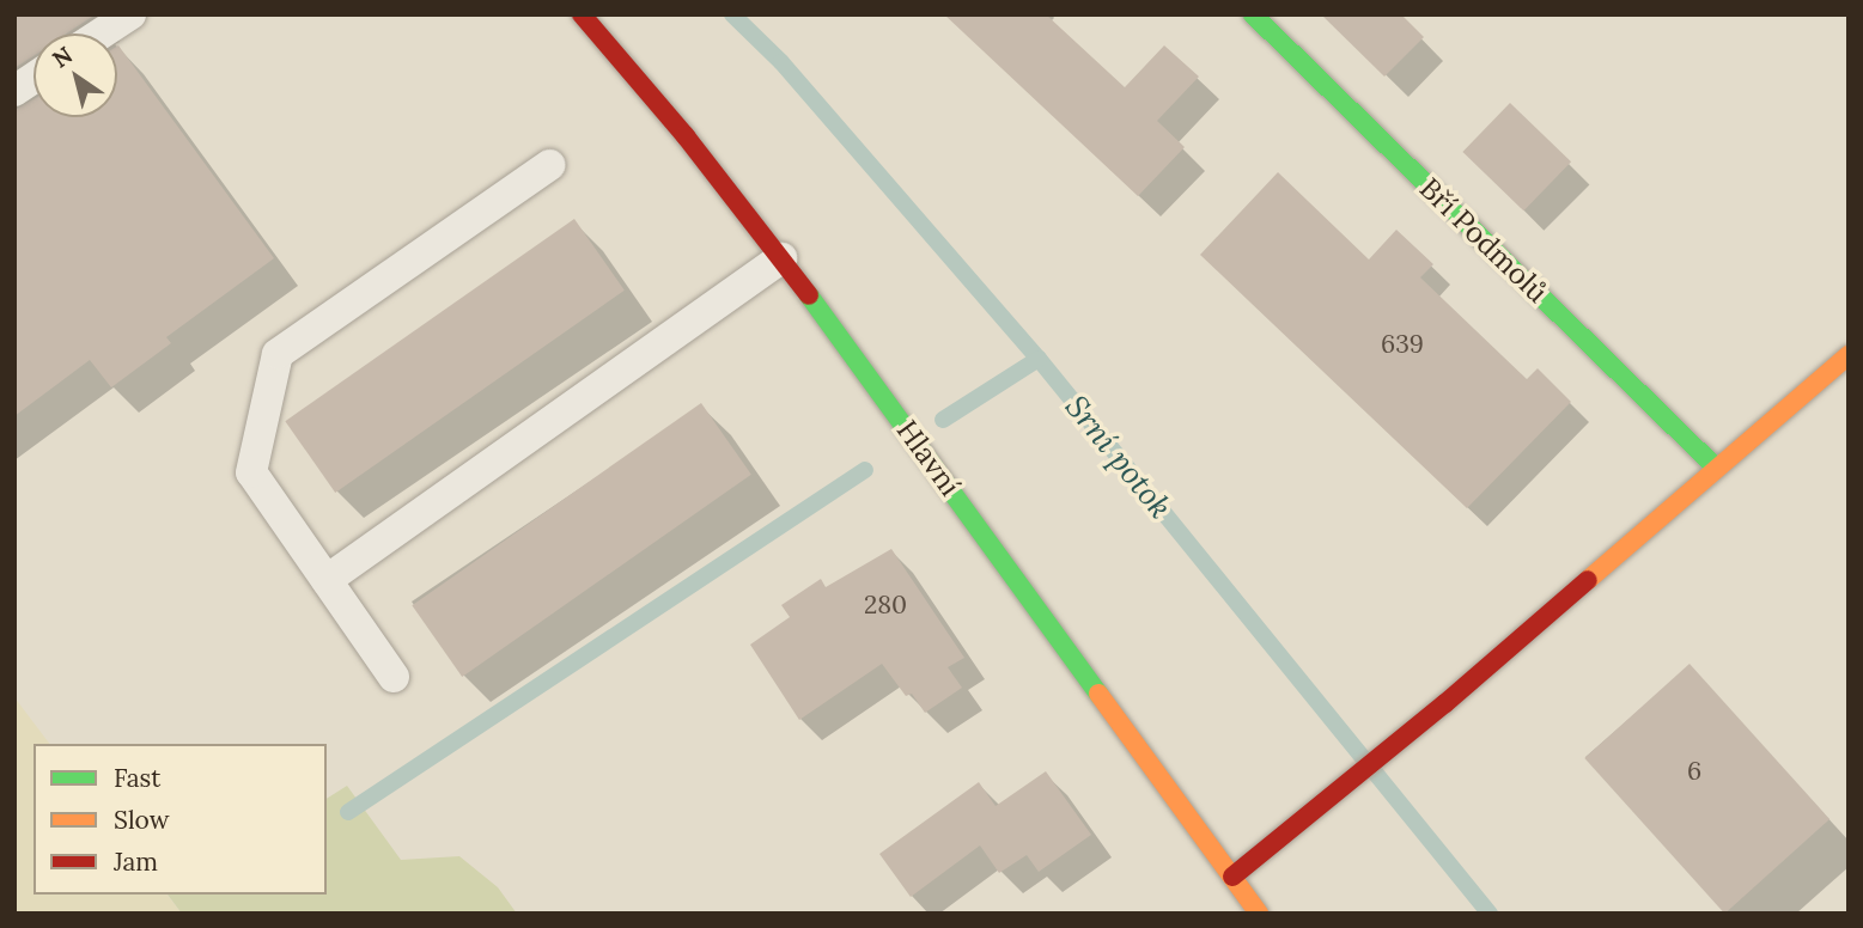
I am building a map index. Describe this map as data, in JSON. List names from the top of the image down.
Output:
{
  "streets": {
    "street": ["Bří Podmolů", "Hlavní"]
  },
  "water": ["Srní potok"],
  "house_numbers": ["639", "280", "6"],
  "legend": ["Fast", "Slow", "Jam"],
  "north": "top left"
}
